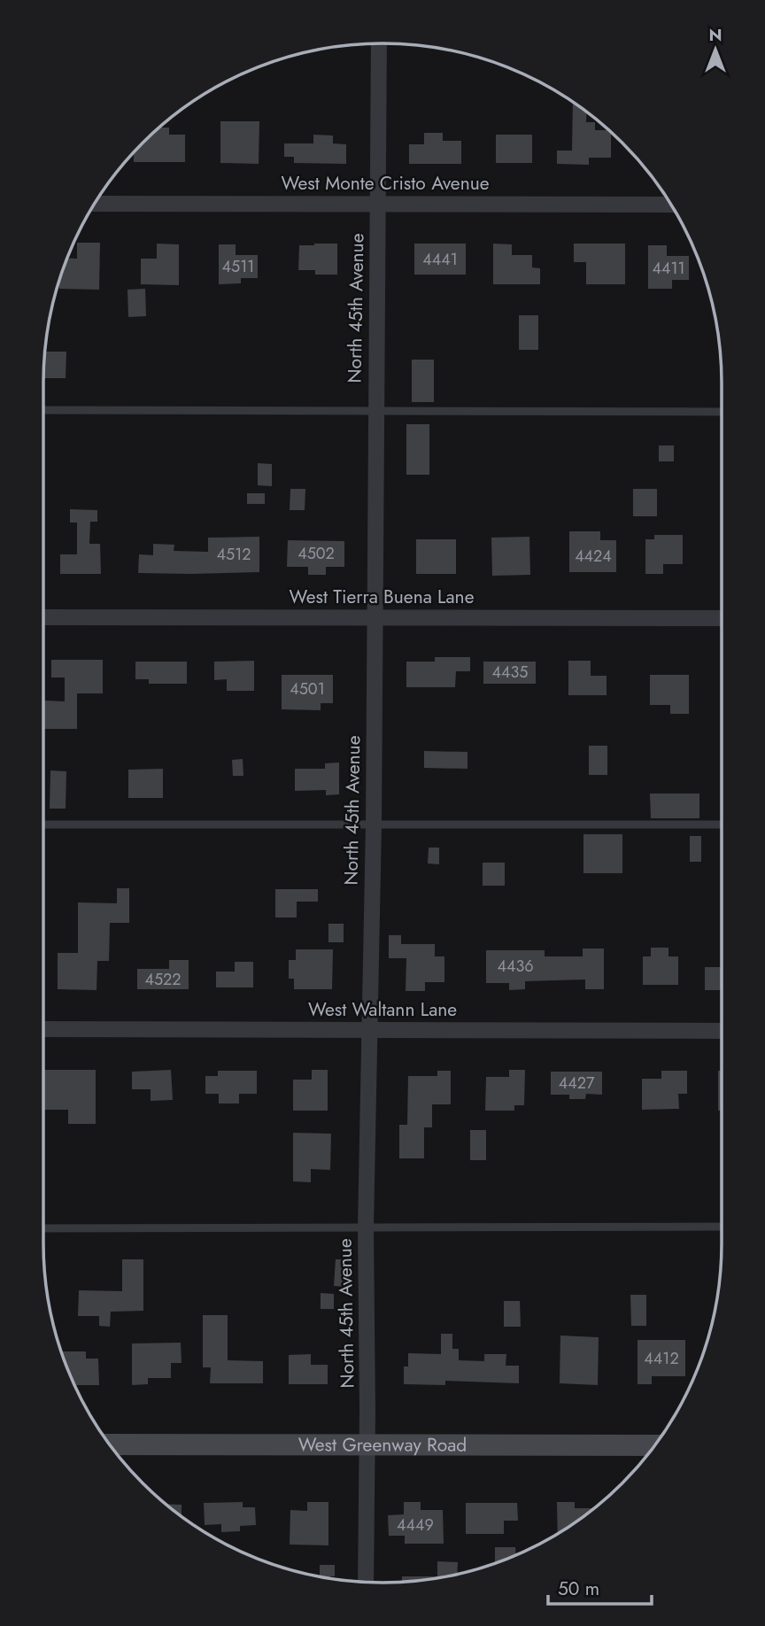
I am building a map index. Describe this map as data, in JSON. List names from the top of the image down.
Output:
{
  "streets": {
    "main road": ["West Greenway Road"],
    "street": [
      "West Monte Cristo Avenue",
      "North 45th Avenue",
      "West Tierra Buena Lane",
      "West Waltann Lane"
    ]
  },
  "crossings": [
    ["West Monte Cristo Avenue", "North 45th Avenue"],
    ["North 45th Avenue", "West Tierra Buena Lane"],
    ["North 45th Avenue", "West Waltann Lane"],
    ["North 45th Avenue", "West Greenway Road"]
  ],
  "house_numbers": [
    "4441",
    "4511",
    "4411",
    "4502",
    "4512",
    "4424",
    "4435",
    "4501",
    "4436",
    "4522",
    "4427",
    "4412",
    "4449"
  ],
  "scale_bar": "50 m",
  "north": "top"
}
